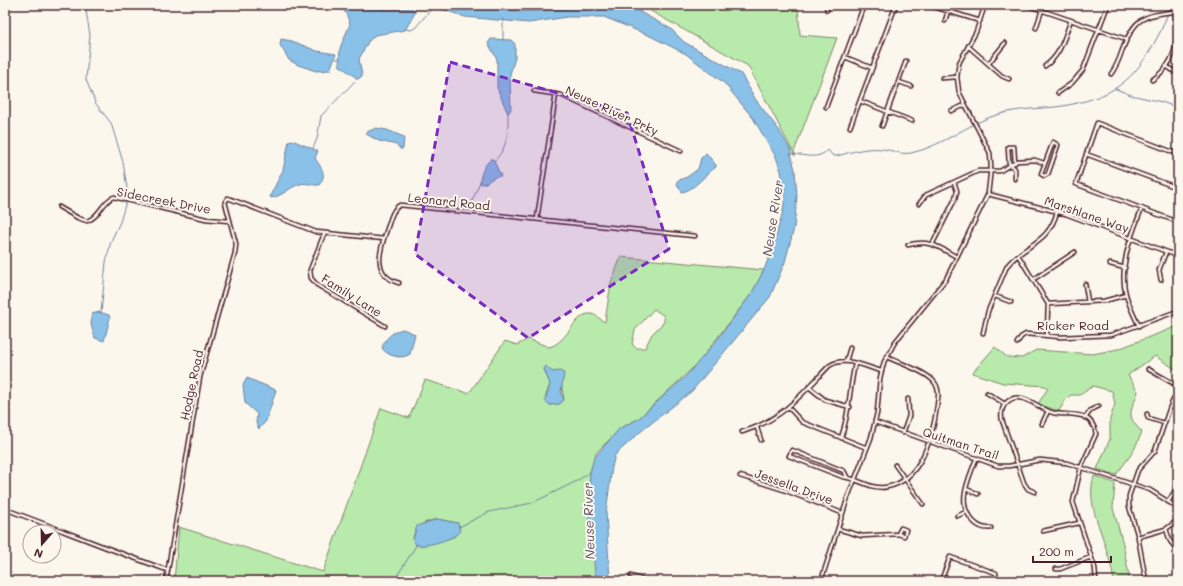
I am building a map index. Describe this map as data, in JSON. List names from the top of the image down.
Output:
{
  "streets": {
    "street": [
      "Neuse River Prky",
      "Sidecreek Drive",
      "Leonard Road",
      "Marshlane Way",
      "Family Lane",
      "Ricker Road",
      "Hodge Road",
      "Quitman Trail",
      "Jessella Drive"
    ]
  },
  "crossings": [
    ["Sidecreek Drive", "Hodge Road"],
    ["Family Lane", "Hodge Road"]
  ],
  "water": ["Neuse River"],
  "scale_bar": "200 m",
  "north": "bottom"
}
